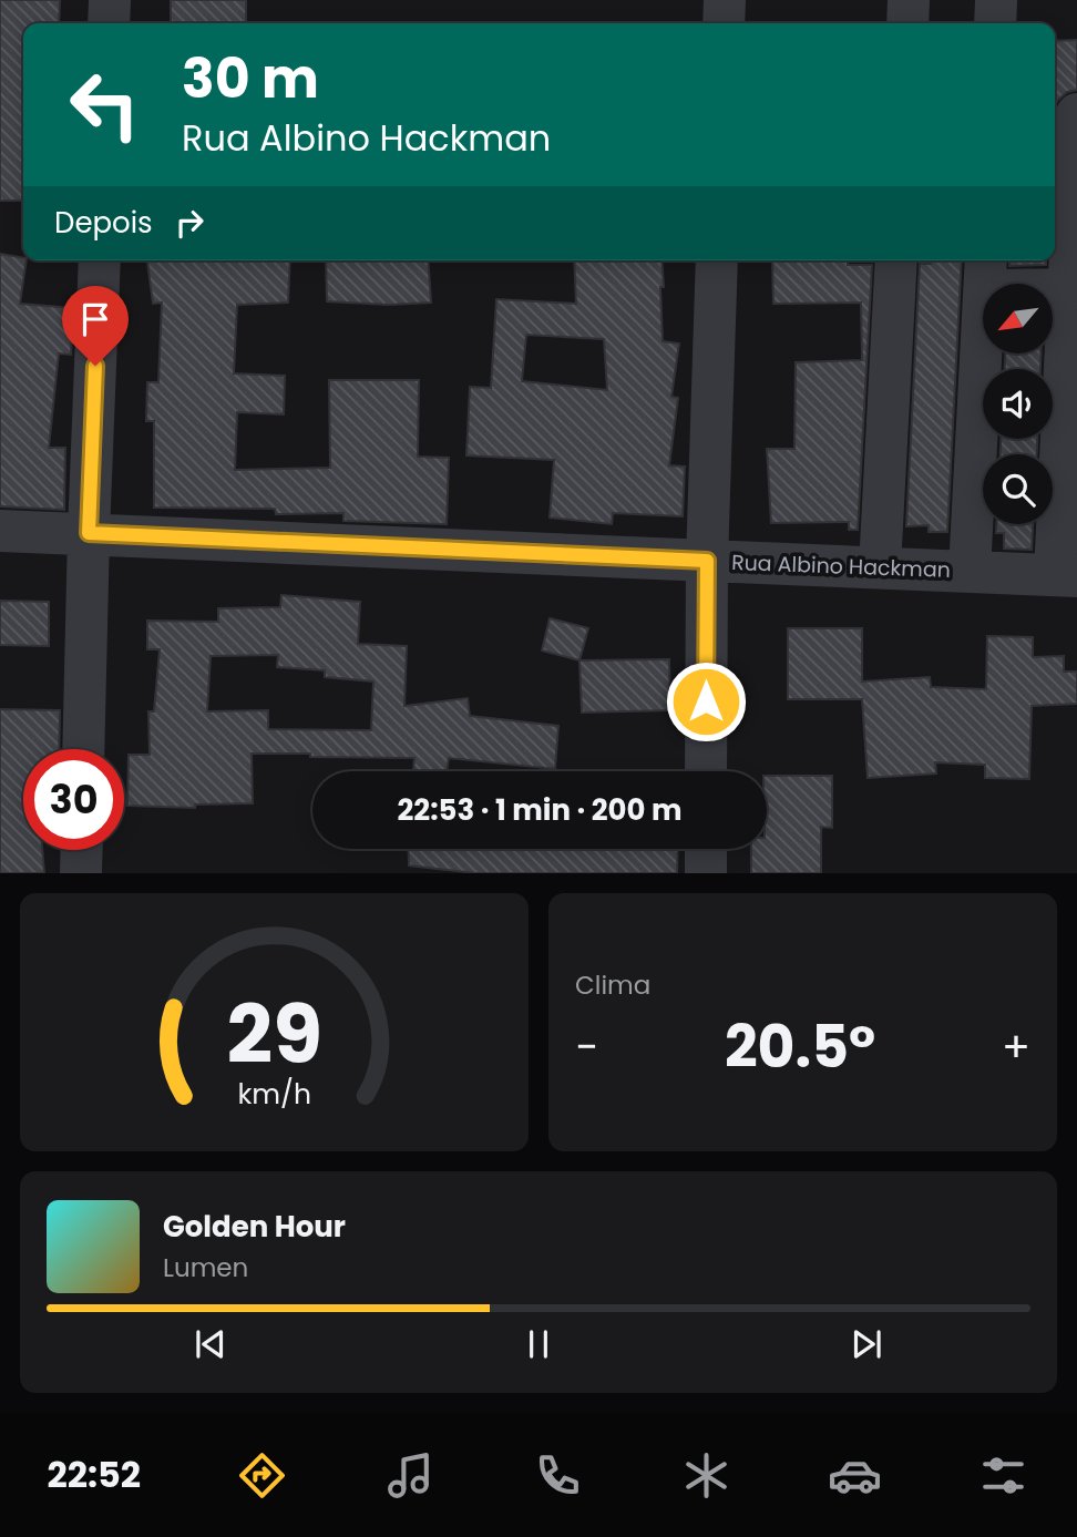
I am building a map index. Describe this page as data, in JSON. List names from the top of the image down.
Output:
{
  "streets": {
    "street": ["Rua Albino Hackman"]
  },
  "north": "bottom left",
  "page": {
    "turn": ["30 m", "Rua Albino Hackman"],
    "then": "Depois",
    "limit": "30",
    "trip": "22:53 · 1 min · 200 m",
    "tile": "Clima",
    "heat": ["−", "20.5°", "+"],
    "song": ["Golden Hour", "Lumen"],
    "tabs": "22:52",
    "gauge": ["29", "km/h"]
  }
}
